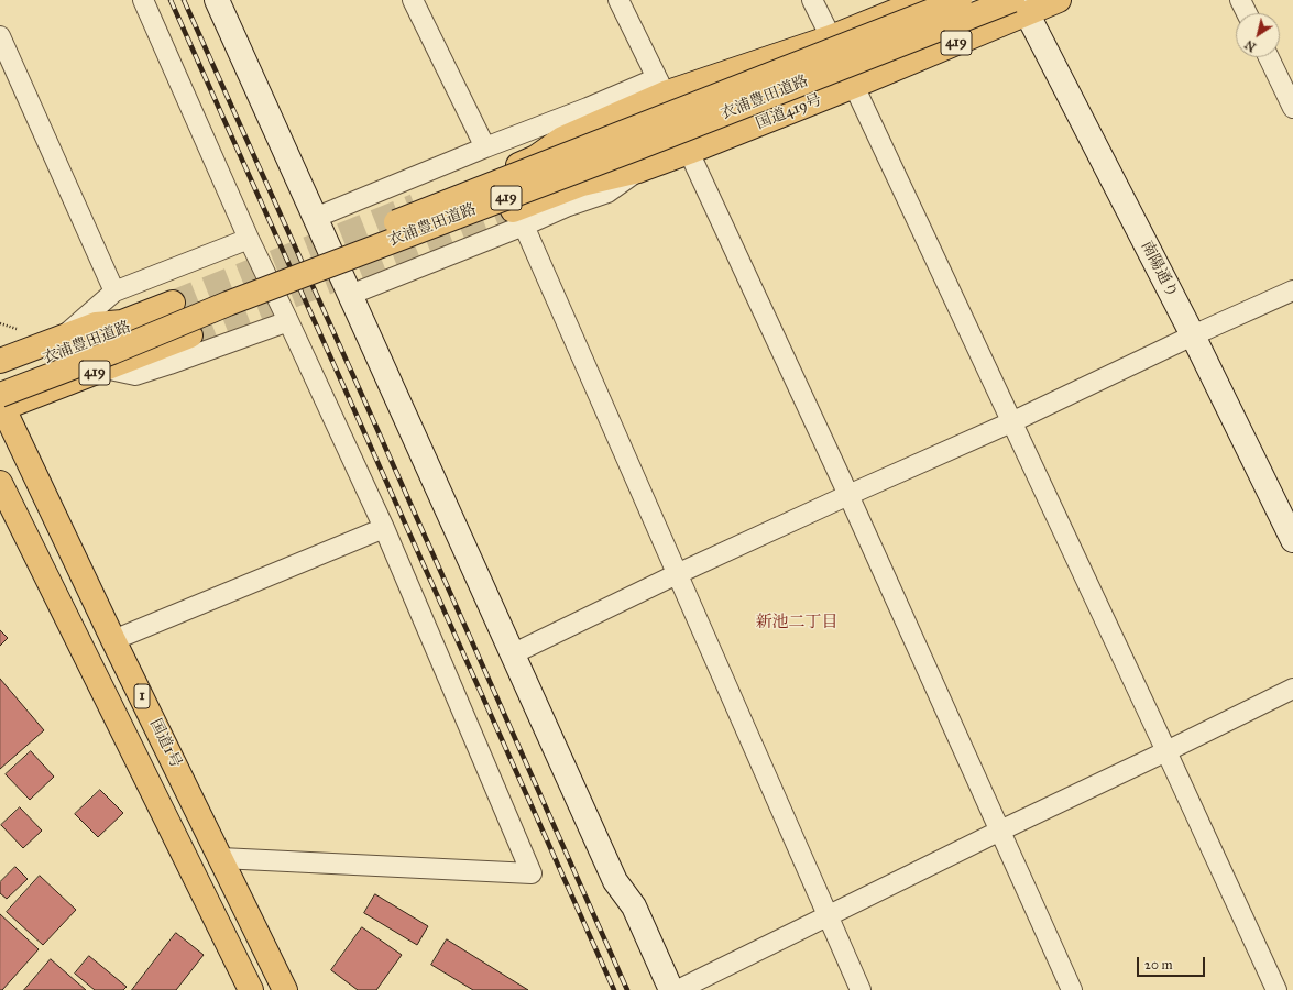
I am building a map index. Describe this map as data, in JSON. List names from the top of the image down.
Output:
{
  "streets": {
    "highway": [
      "419",
      "衣浦豊田道路",
      "国道419号",
      "1",
      "国道1号"
    ],
    "street": ["南陽通り"]
  },
  "crossings": [
    ["419", "衣浦豊田道路"],
    ["419", "国道1号"],
    ["衣浦豊田道路", "国道419号"],
    ["衣浦豊田道路", "南陽通り"],
    ["衣浦豊田道路", "国道1号"],
    ["国道419号", "南陽通り"]
  ],
  "districts": ["新池二丁目"],
  "scale_bar": "20 m",
  "north": "bottom left"
}
